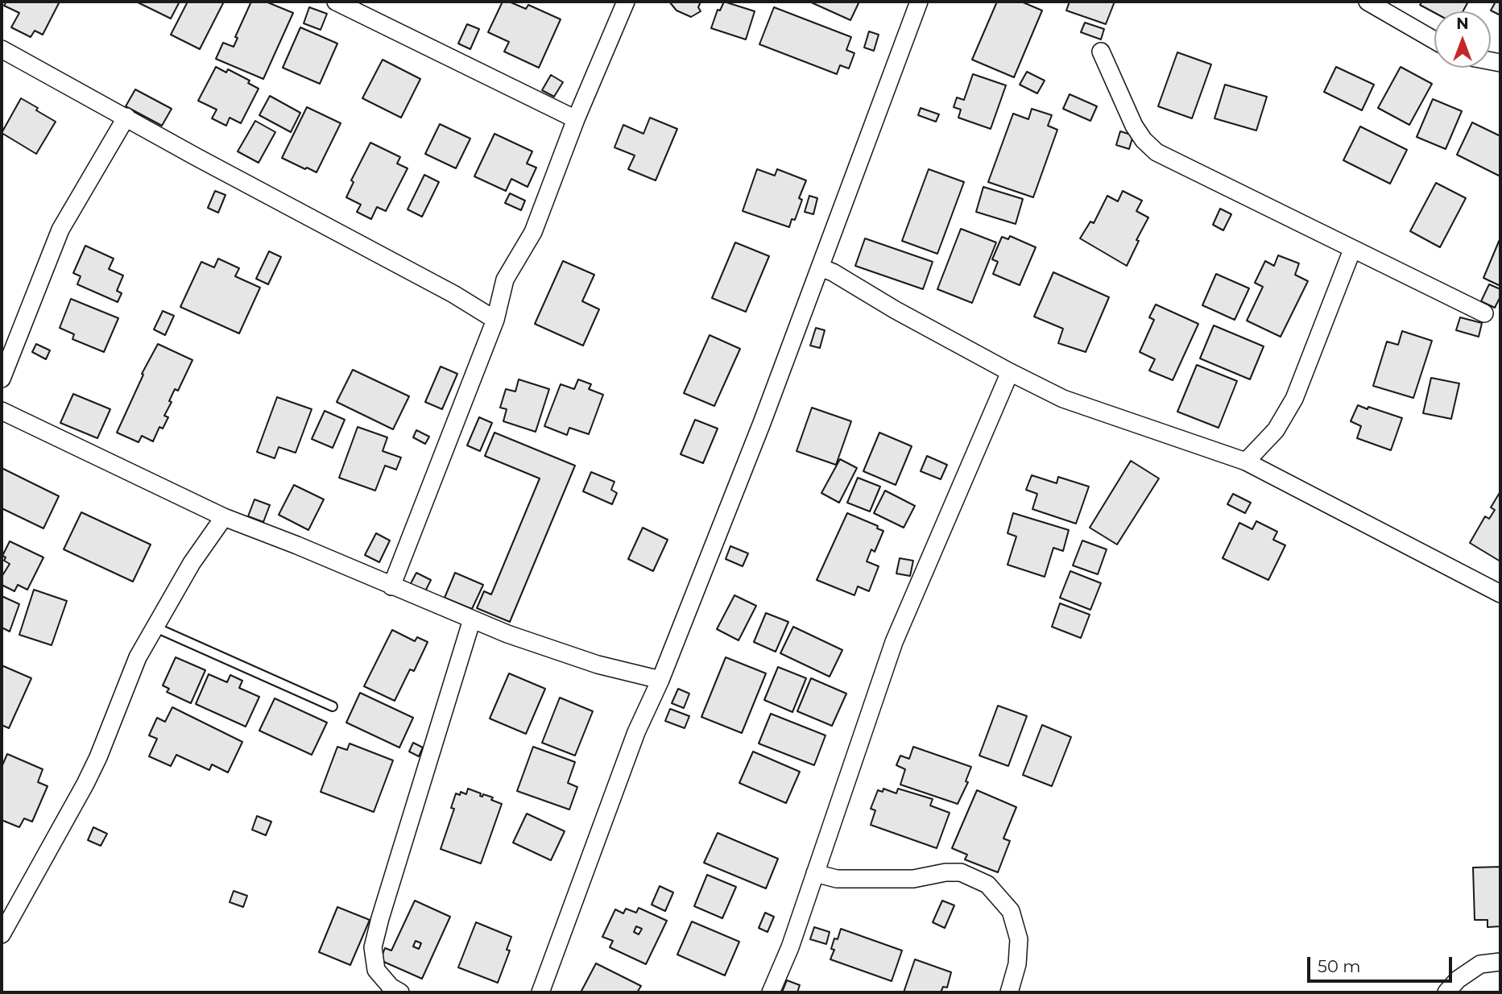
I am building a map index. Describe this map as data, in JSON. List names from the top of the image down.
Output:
{
  "scale_bar": "50 m",
  "north": "top"
}
